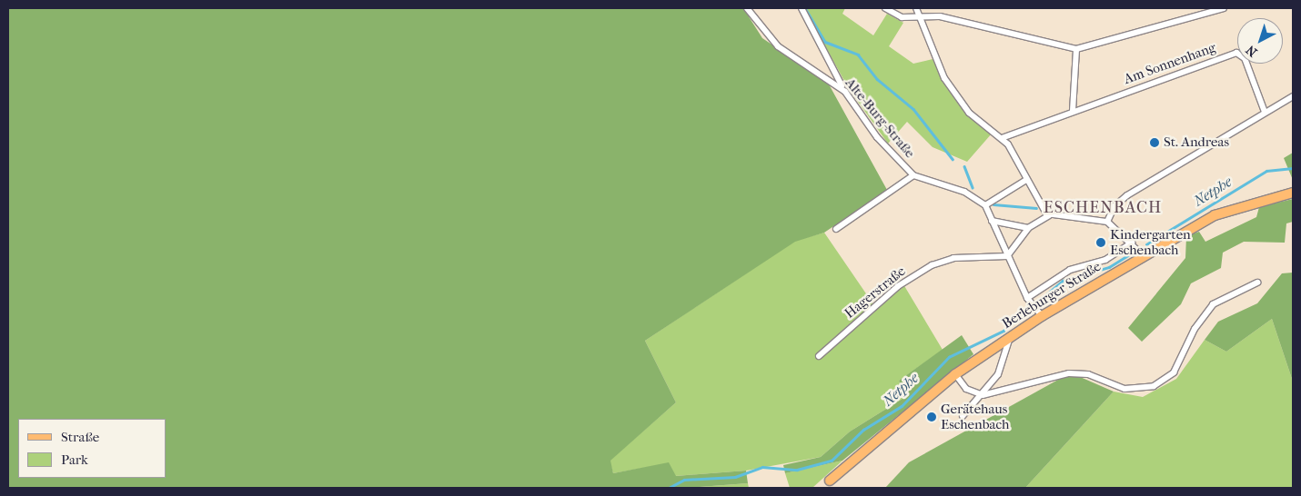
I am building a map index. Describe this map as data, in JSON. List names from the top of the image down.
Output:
{
  "streets": {
    "main road": ["Berleburger Straße"],
    "street": ["Am Sonnenhang", "Alte-Burg-Straße", "Hagerstraße"]
  },
  "districts": ["ESCHENBACH"],
  "water": ["Netphe"],
  "places": ["St. Andreas", "Kindergarten Eschenbach", "Gerätehaus Eschenbach"],
  "legend": ["Straße", "Park"],
  "north": "bottom left"
}
